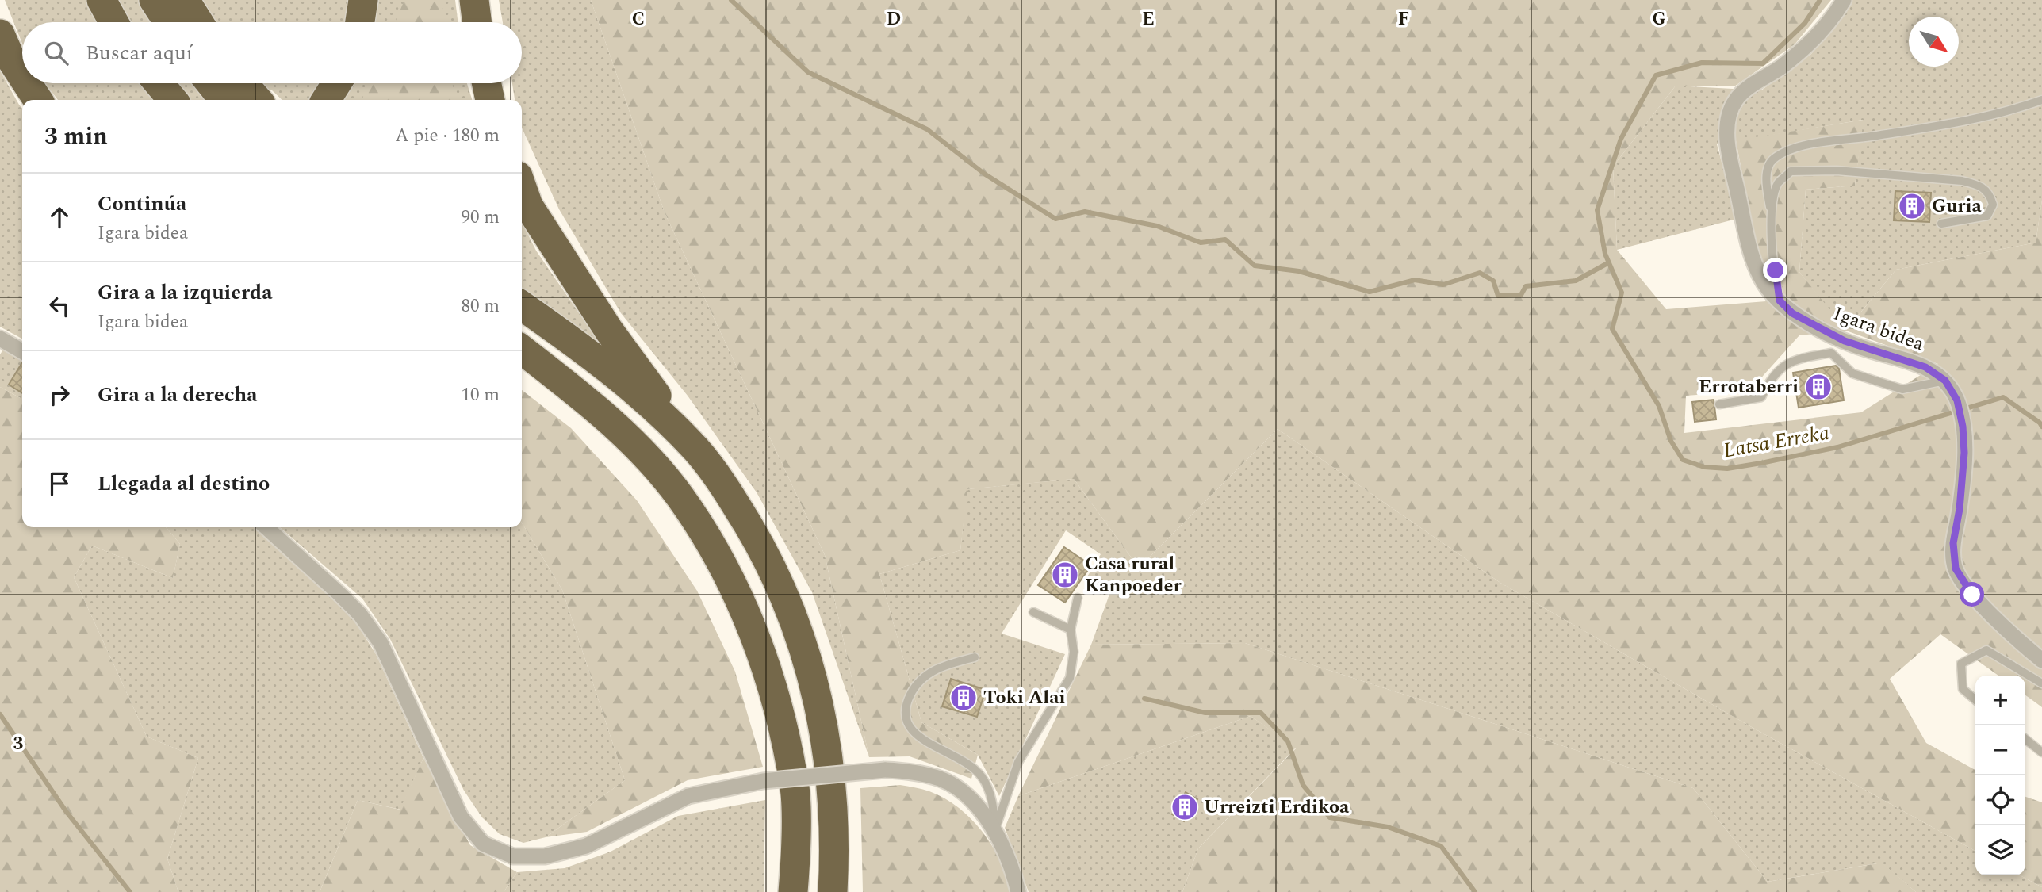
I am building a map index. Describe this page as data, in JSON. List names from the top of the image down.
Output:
{
  "streets": {
    "street": ["Igara bidea"]
  },
  "water": ["Latsa Erreka"],
  "places": {
    "building": [
      "Guria",
      "Errotaberri",
      "Casa rural Kanpoeder",
      "Toki Alai",
      "Urreizti Erdikoa"
    ]
  },
  "north": "bottom right",
  "page": {
    "search": "Buscar aquí",
    "heading": ["3 min", "A pie · 180 m"],
    "list": [
      ["Continúa", "Igara bidea", "90 m"],
      ["Gira a la izquierda", "Igara bidea", "80 m"],
      ["Gira a la derecha", "10 m"],
      "Llegada al destino"
    ],
    "map_buttons": ["+", "−"]
  },
  "grid": {
    "columns": [
      "C",
      "D",
      "E",
      "F",
      "G"
    ],
    "rows": ["3"]
  }
}
